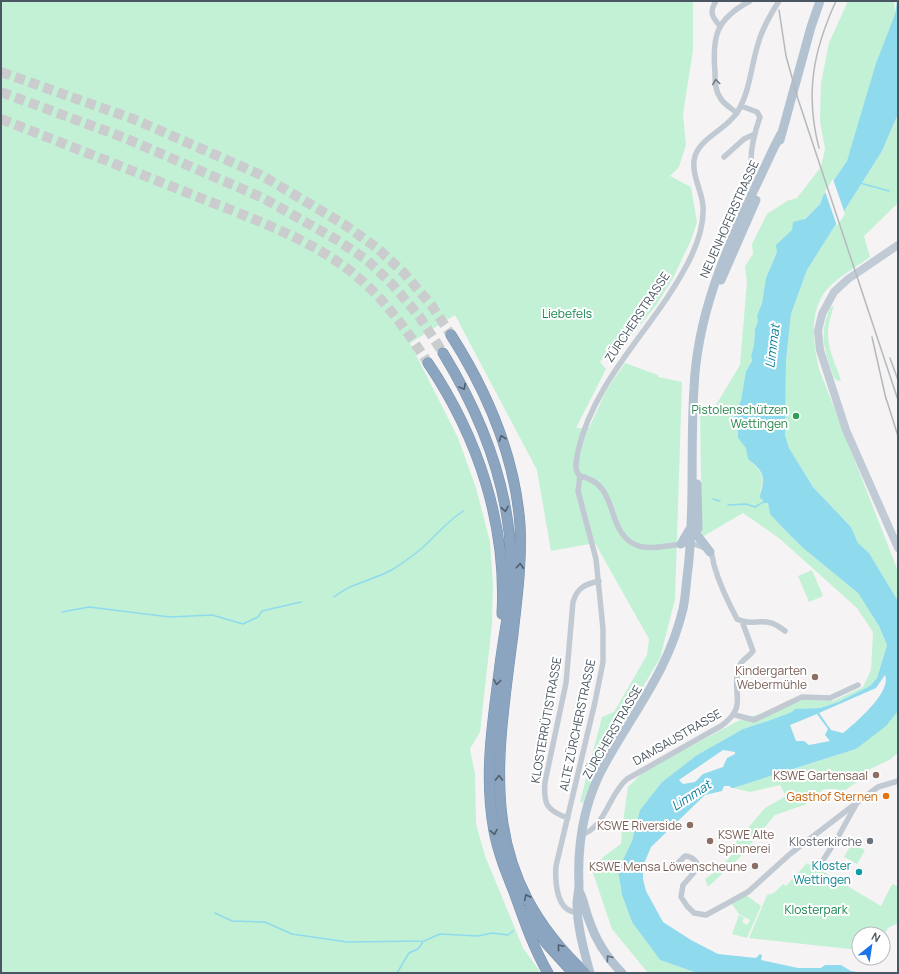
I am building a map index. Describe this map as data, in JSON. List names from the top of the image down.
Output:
{
  "streets": {
    "main road": ["NEUENHOFERSTRASSE", "ZÜRCHERSTRASSE"],
    "street": ["KLOSTERRÜTISTRASSE", "ALTE ZÜRCHERSTRASSE", "DAMSAUSTRASSE"]
  },
  "crossings": [
    ["NEUENHOFERSTRASSE", "ZÜRCHERSTRASSE"],
    ["ZÜRCHERSTRASSE", "ALTE ZÜRCHERSTRASSE"],
    ["ZÜRCHERSTRASSE", "DAMSAUSTRASSE"],
    ["KLOSTERRÜTISTRASSE", "ALTE ZÜRCHERSTRASSE"]
  ],
  "water": ["Limmat"],
  "parks": ["Liebefels", "Klosterpark"],
  "places": [
    "Pistolenschützen Wettingen",
    "Kindergarten Webermühle",
    "KSWE Gartensaal",
    "Gasthof Sternen",
    "KSWE Riverside",
    "KSWE Alte Spinnerei",
    "Klosterkirche",
    "KSWE Mensa Löwenscheune",
    "Kloster Wettingen"
  ],
  "north": "top right"
}
